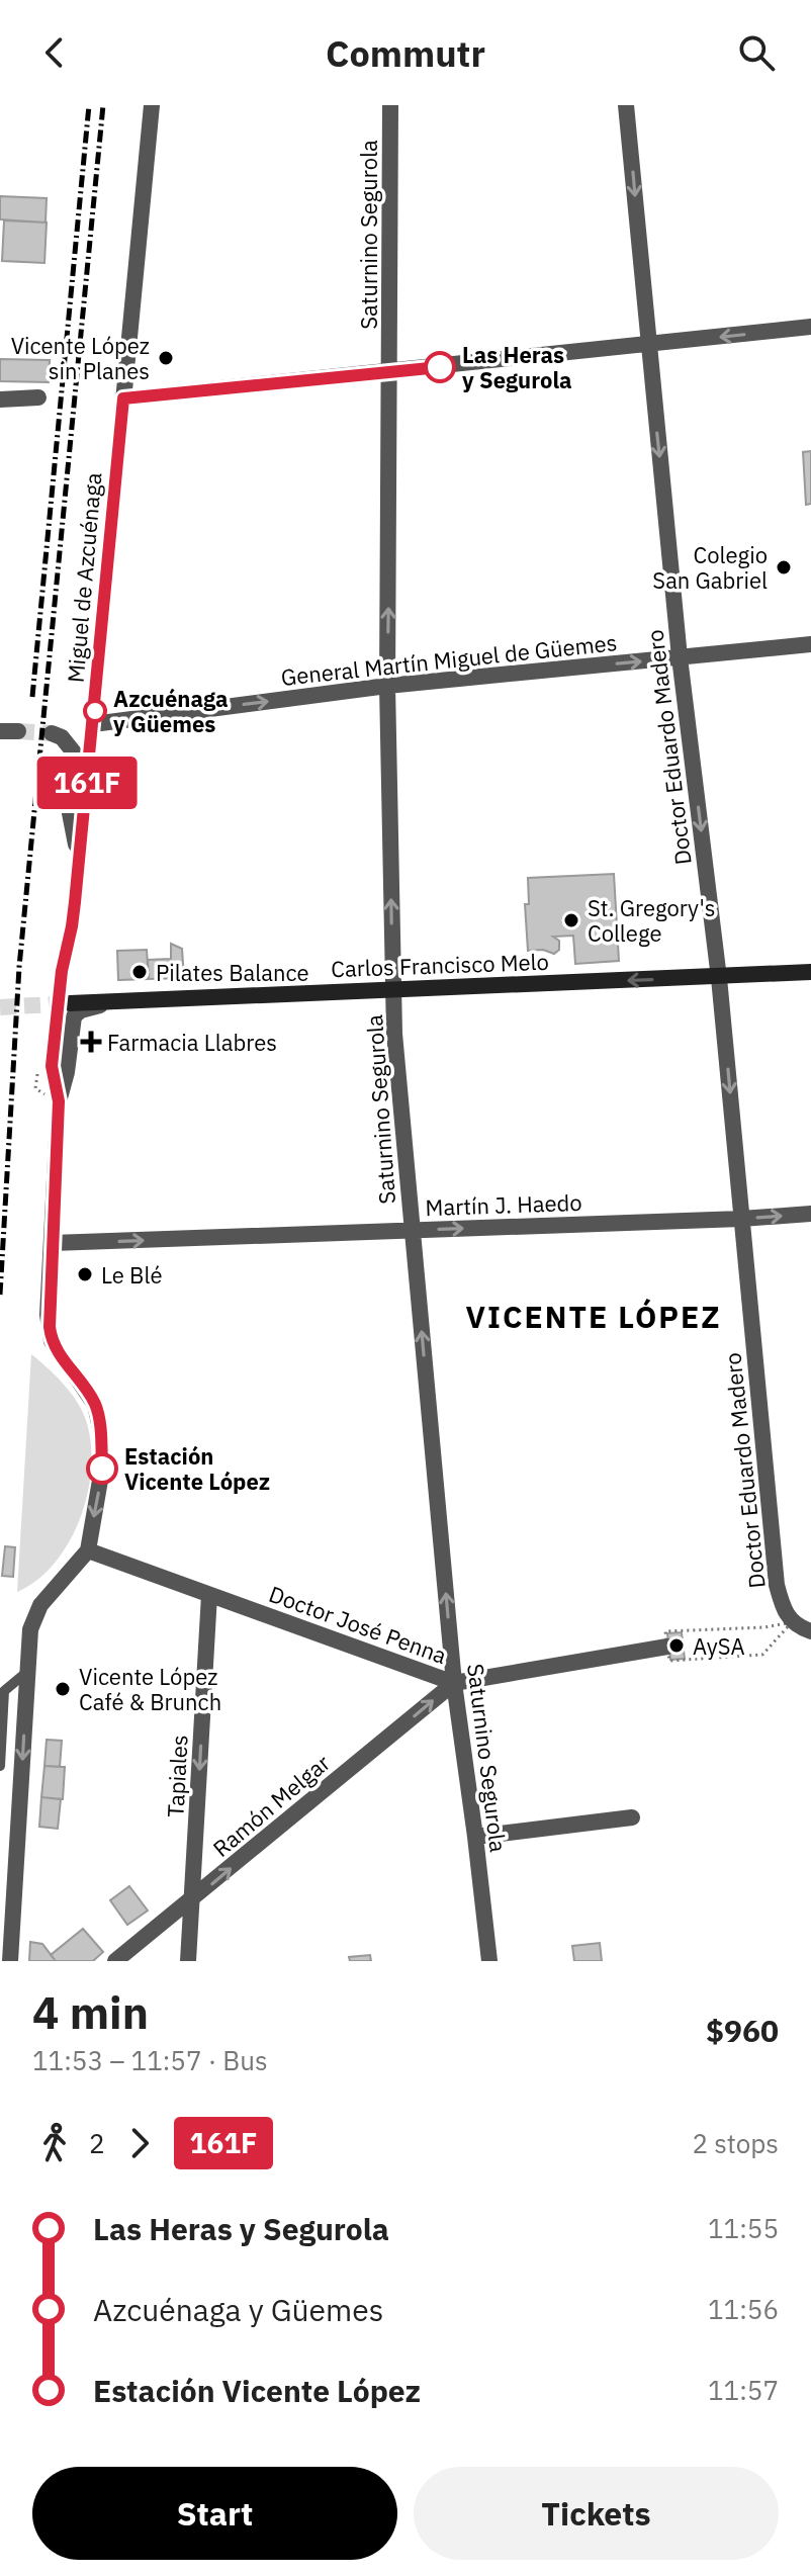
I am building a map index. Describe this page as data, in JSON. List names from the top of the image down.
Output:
{
  "streets": {
    "street": [
      "Saturnino Segurola",
      "Miguel de Azcuénaga",
      "General Martín Miguel de Güemes",
      "Doctor Eduardo Madero",
      "Carlos Francisco Melo",
      "Martín J. Haedo",
      "Doctor José Penna",
      "Tapiales",
      "Ramón Melgar"
    ]
  },
  "crossings": [
    ["Saturnino Segurola", "General Martín Miguel de Güemes"],
    ["Saturnino Segurola", "Carlos Francisco Melo"],
    ["Saturnino Segurola", "Martín J. Haedo"],
    ["Saturnino Segurola", "Doctor José Penna"],
    ["Saturnino Segurola", "Ramón Melgar"],
    ["Miguel de Azcuénaga", "General Martín Miguel de Güemes"],
    ["Miguel de Azcuénaga", "Carlos Francisco Melo"],
    ["Miguel de Azcuénaga", "Martín J. Haedo"],
    ["Miguel de Azcuénaga", "Doctor José Penna"],
    ["General Martín Miguel de Güemes", "Doctor Eduardo Madero"],
    ["Doctor Eduardo Madero", "Carlos Francisco Melo"],
    ["Doctor Eduardo Madero", "Martín J. Haedo"],
    ["Doctor José Penna", "Tapiales"],
    ["Doctor José Penna", "Ramón Melgar"],
    ["Tapiales", "Ramón Melgar"]
  ],
  "one_way": [
    "Saturnino Segurola",
    "General Martín Miguel de Güemes",
    "Doctor Eduardo Madero",
    "Carlos Francisco Melo",
    "Martín J. Haedo",
    "Tapiales",
    "Ramón Melgar"
  ],
  "districts": ["VICENTE LÓPEZ"],
  "places": {
    "other": [
      "Vicente López sin Planes",
      "Las Heras y Segurola",
      "Colegio San Gabriel",
      "Azcuénaga y Güemes",
      "St. Gregory's College",
      "Pilates Balance",
      "Le Blé",
      "Estación Vicente López",
      "AySA",
      "Vicente López Café & Brunch"
    ],
    "health": ["Farmacia Llabres"]
  },
  "lines": ["bus line 161F"],
  "page": {
    "header": "Commutr",
    "on_map": "161F",
    "heading": ["4 min", "11:53 – 11:57 · Bus", "$960"],
    "legs": ["2", "161F", "2 stops"],
    "list": [
      {
        "name": "Las Heras y Segurola",
        "value": "11:55"
      },
      {
        "name": "Azcuénaga y Güemes",
        "value": "11:56"
      },
      {
        "name": "Estación Vicente López",
        "value": "11:57"
      }
    ],
    "buttons": ["Start", "Tickets"]
  }
}
